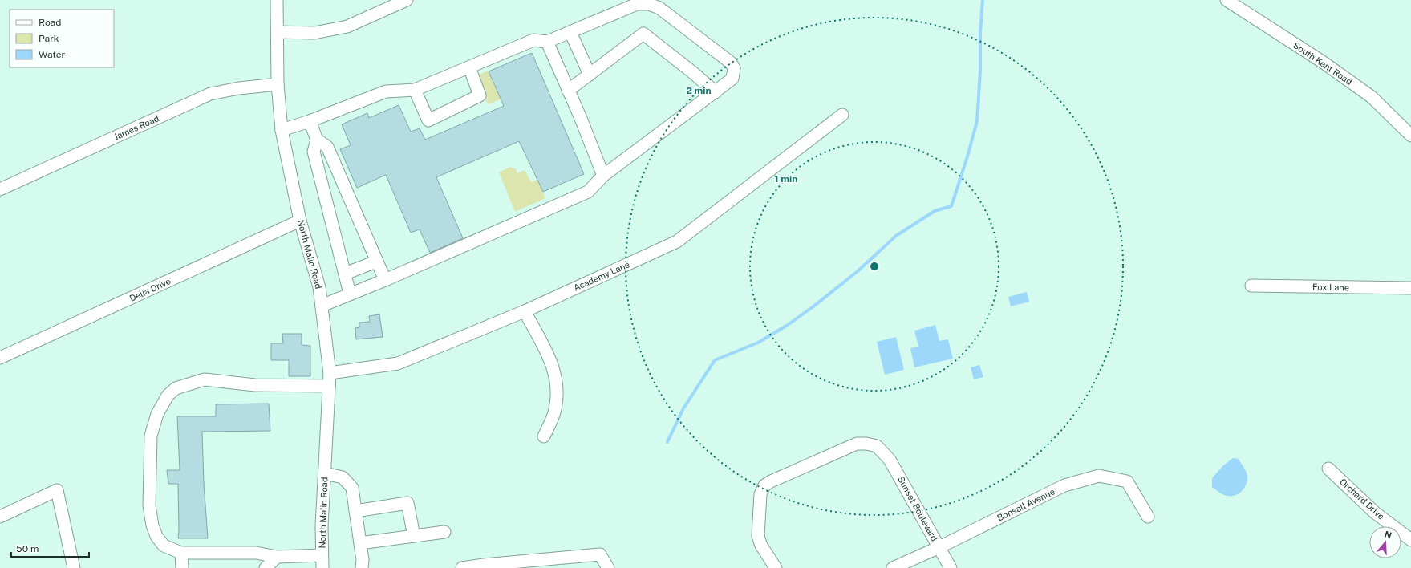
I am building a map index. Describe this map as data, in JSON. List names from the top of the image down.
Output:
{
  "streets": {
    "street": [
      "South Kent Road",
      "James Road",
      "North Malin Road",
      "Academy Lane",
      "Fox Lane",
      "Delia Drive",
      "Orchard Drive",
      "Bonsall Avenue",
      "Sunset Boulevard"
    ]
  },
  "crossings": [
    ["James Road", "North Malin Road"],
    ["North Malin Road", "Academy Lane"],
    ["North Malin Road", "Delia Drive"],
    ["Bonsall Avenue", "Sunset Boulevard"]
  ],
  "legend": ["Road", "Park", "Water"],
  "scale_bar": "50 m",
  "north": "top",
  "rings": ["2 min", "1 min"]
}
